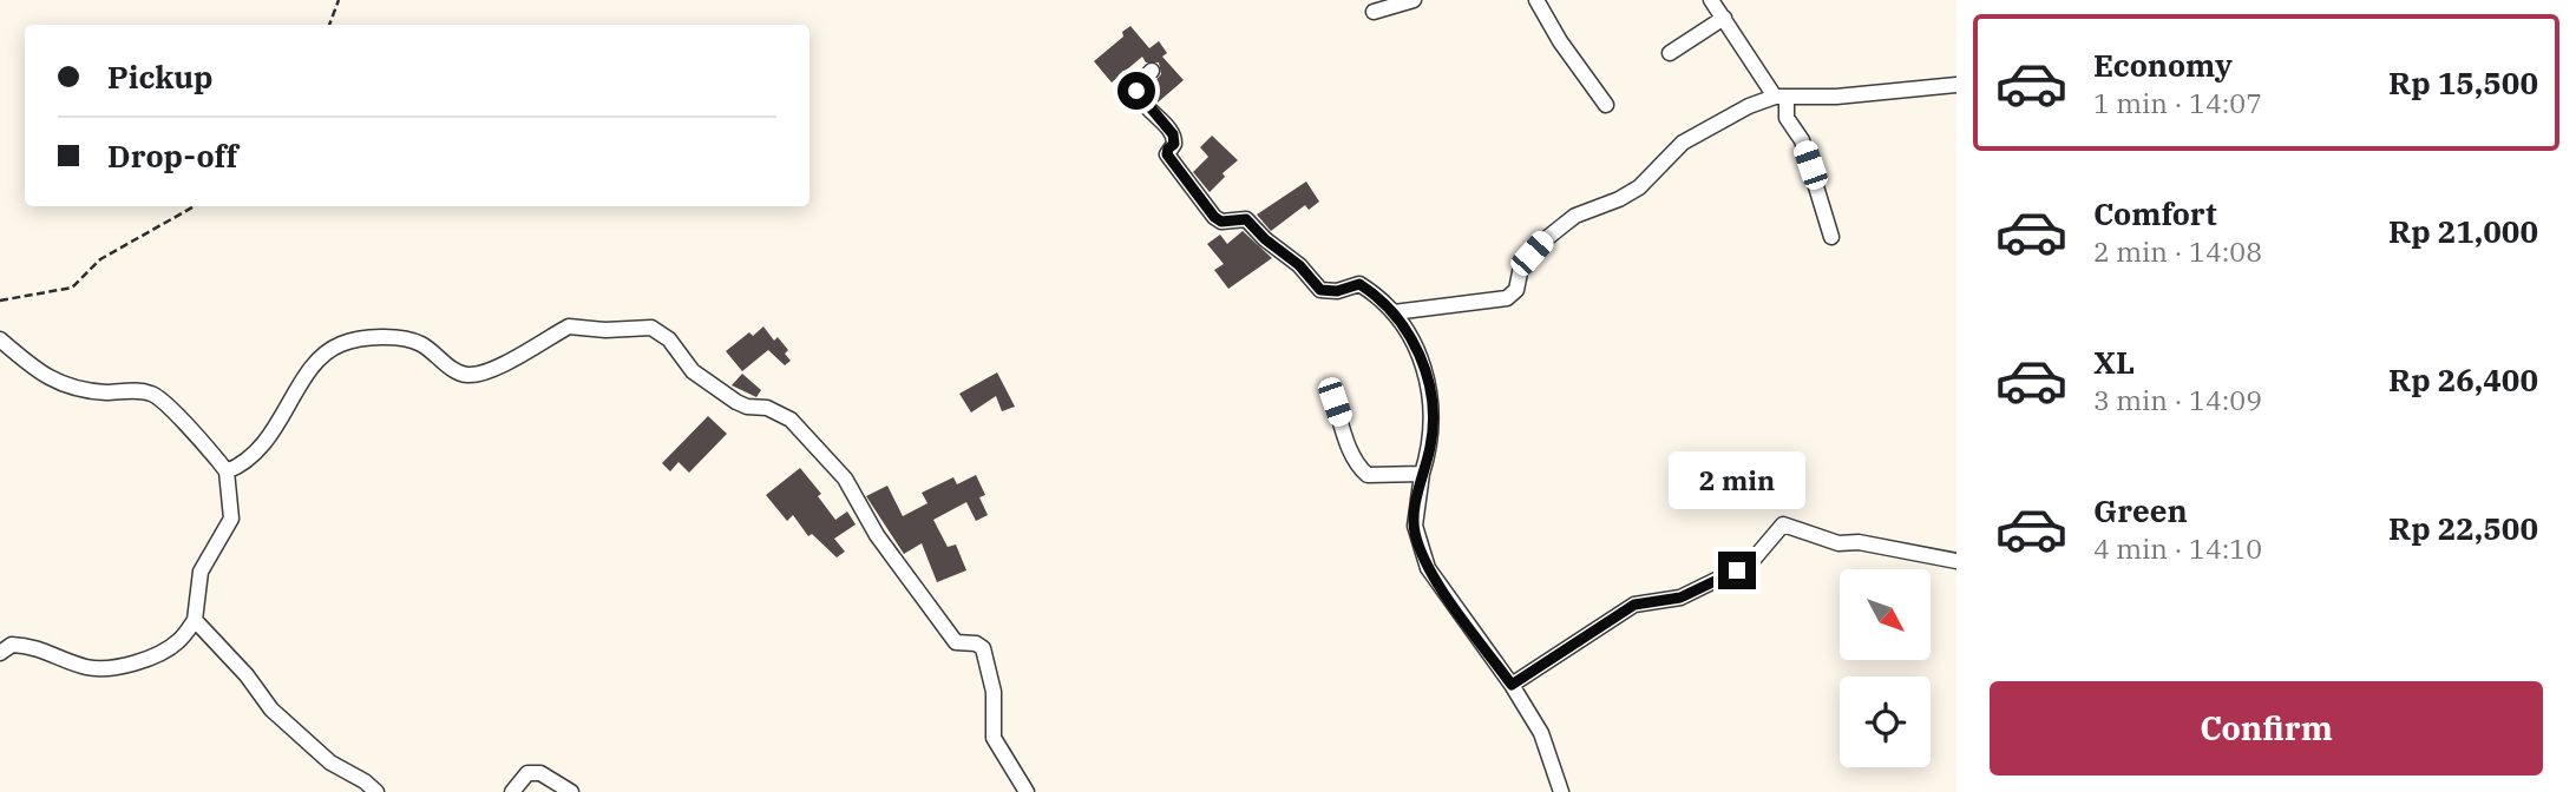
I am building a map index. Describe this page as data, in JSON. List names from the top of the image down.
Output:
{
  "north": "bottom right",
  "page": {
    "list": [
      {
        "name": "Economy",
        "note": "1 min · 14:07",
        "value": "Rp 15,500"
      },
      {
        "name": "Comfort",
        "note": "2 min · 14:08",
        "value": "Rp 21,000"
      },
      {
        "name": "XL",
        "note": "3 min · 14:09",
        "value": "Rp 26,400"
      },
      {
        "name": "Green",
        "note": "4 min · 14:10",
        "value": "Rp 22,500"
      }
    ],
    "banner": ["Pickup", "Drop-off"],
    "bubble": "2 min",
    "buttons": "Confirm"
  }
}
